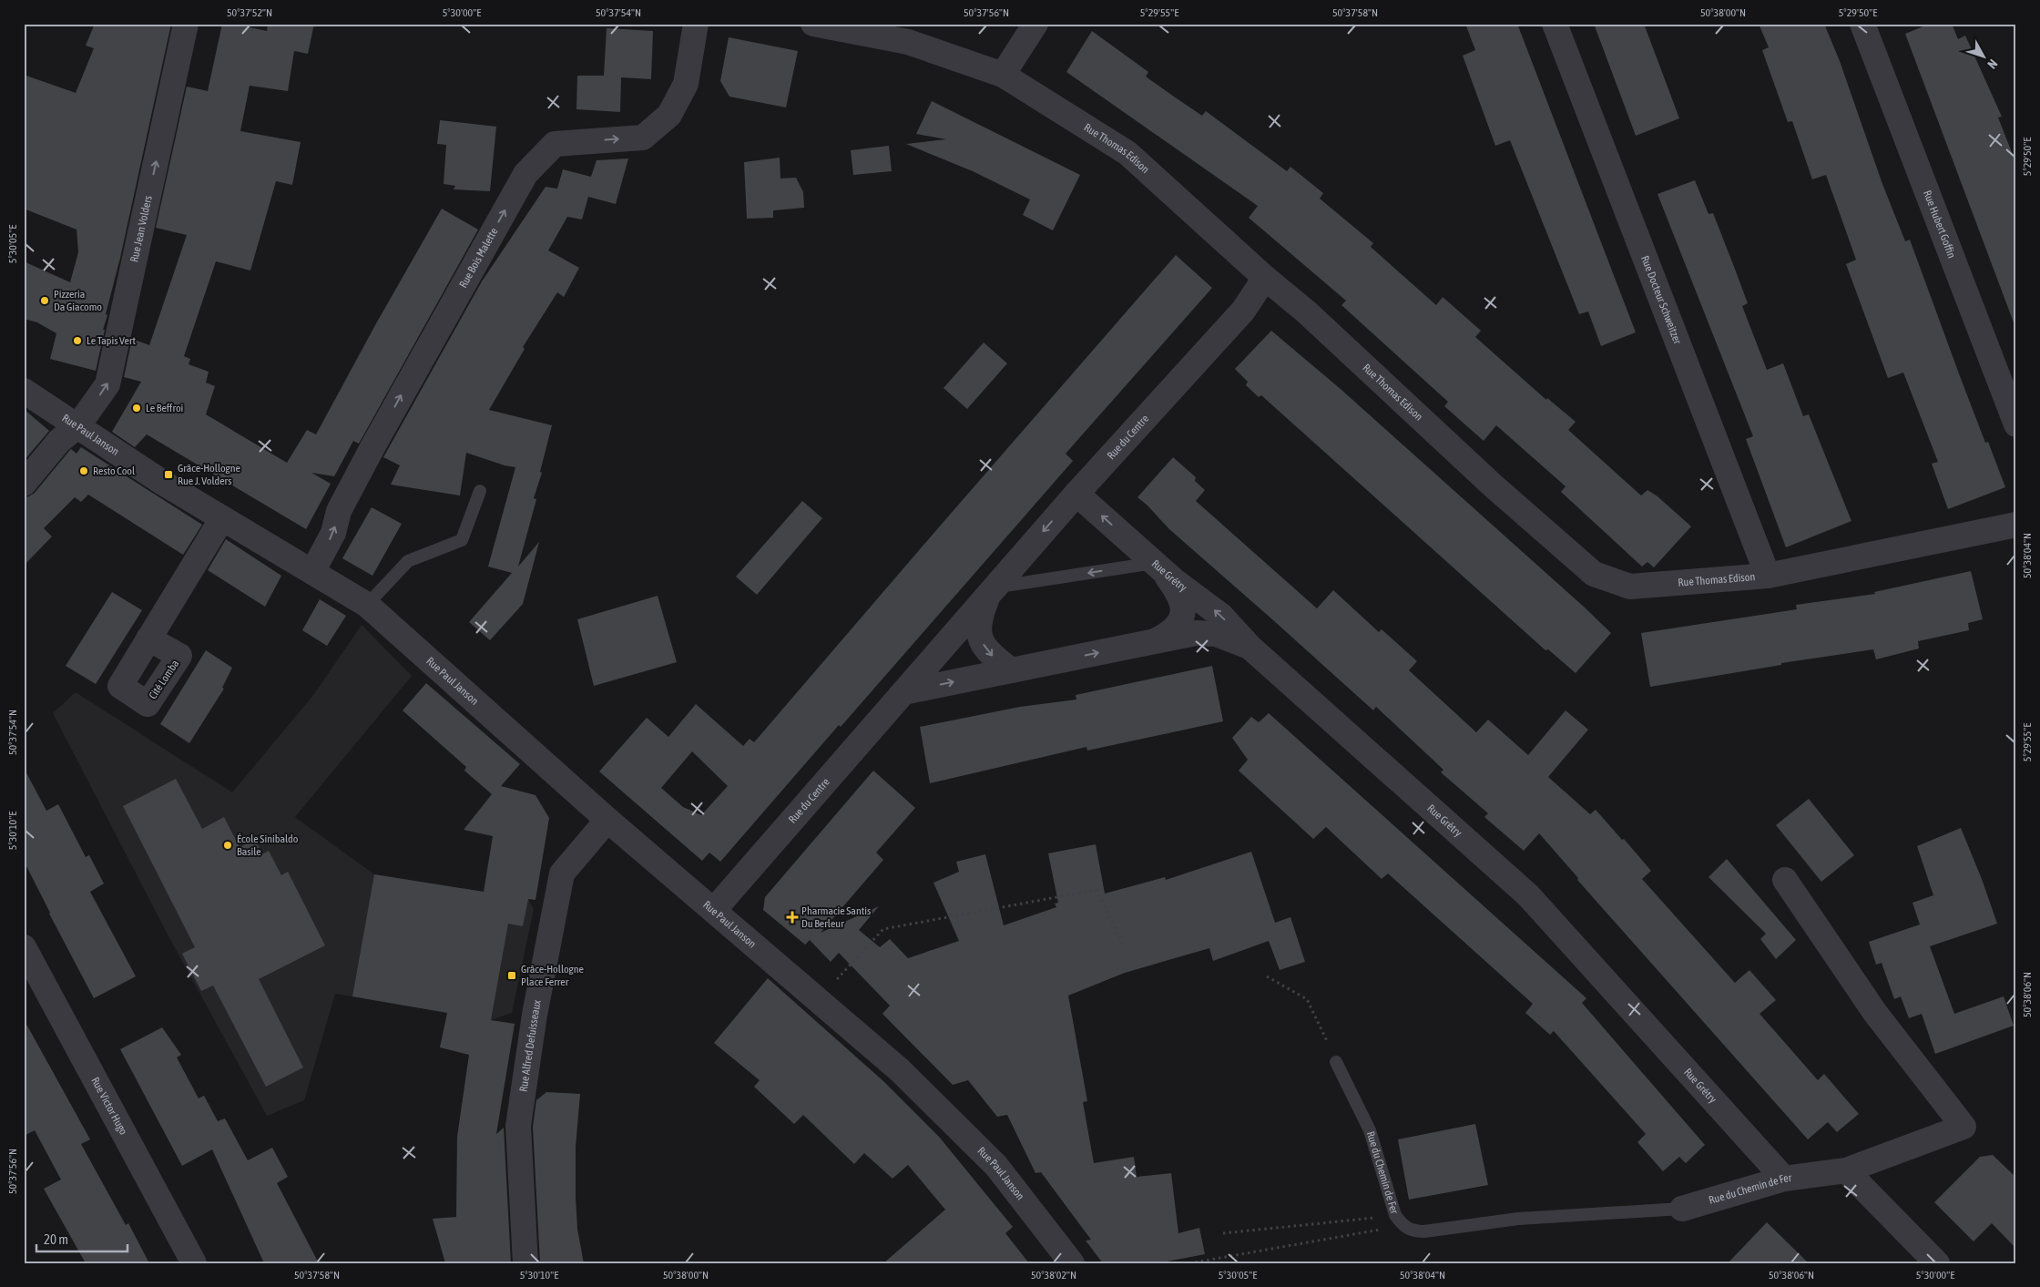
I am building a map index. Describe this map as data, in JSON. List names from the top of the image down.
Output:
{
  "streets": {
    "street": [
      "Rue Thomas Edison",
      "Rue Hubert Goffin",
      "Rue Jean Volders",
      "Rue Bois Malette",
      "Rue Docteur Schweitzer",
      "Rue Paul Janson",
      "Rue du Centre",
      "Rue Grétry",
      "Rue Alfred Defuisseaux",
      "Rue Victor Hugo",
      "Rue du Chemin de Fer"
    ]
  },
  "crossings": [
    ["Rue Thomas Edison", "Rue Docteur Schweitzer"],
    ["Rue Thomas Edison", "Rue du Centre"],
    ["Rue Jean Volders", "Rue Paul Janson"],
    ["Rue Bois Malette", "Rue Paul Janson"],
    ["Rue Paul Janson", "Rue du Centre"],
    ["Rue Paul Janson", "Rue Alfred Defuisseaux"],
    ["Rue du Centre", "Rue Grétry"],
    ["Rue Grétry", "Rue du Chemin de Fer"]
  ],
  "one_way": ["Rue Jean Volders", "Rue Bois Malette"],
  "places": {
    "other": [
      "Pizzeria Da Giacomo",
      "Le Tapis Vert",
      "Le Beffroi",
      "Resto Cool",
      "École Sinibaldo Basile"
    ],
    "transit": ["Grâce-Hollogne Rue J. Volders", "Grâce-Hollogne Place Ferrer"],
    "health": ["Pharmacie Santis Du Berleur"]
  },
  "scale_bar": "20 m",
  "north": "bottom right",
  "coordinates": [
    "50°37'52\"N",
    "5°30'00\"E",
    "50°37'54\"N",
    "50°37'56\"N",
    "5°29'55\"E",
    "50°37'58\"N",
    "50°38'00\"N",
    "5°29'50\"E",
    "5°30'05\"E",
    "50°38'04\"N",
    "5°30'10\"E",
    "50°38'06\"N",
    "50°38'02\"N"
  ]
}
